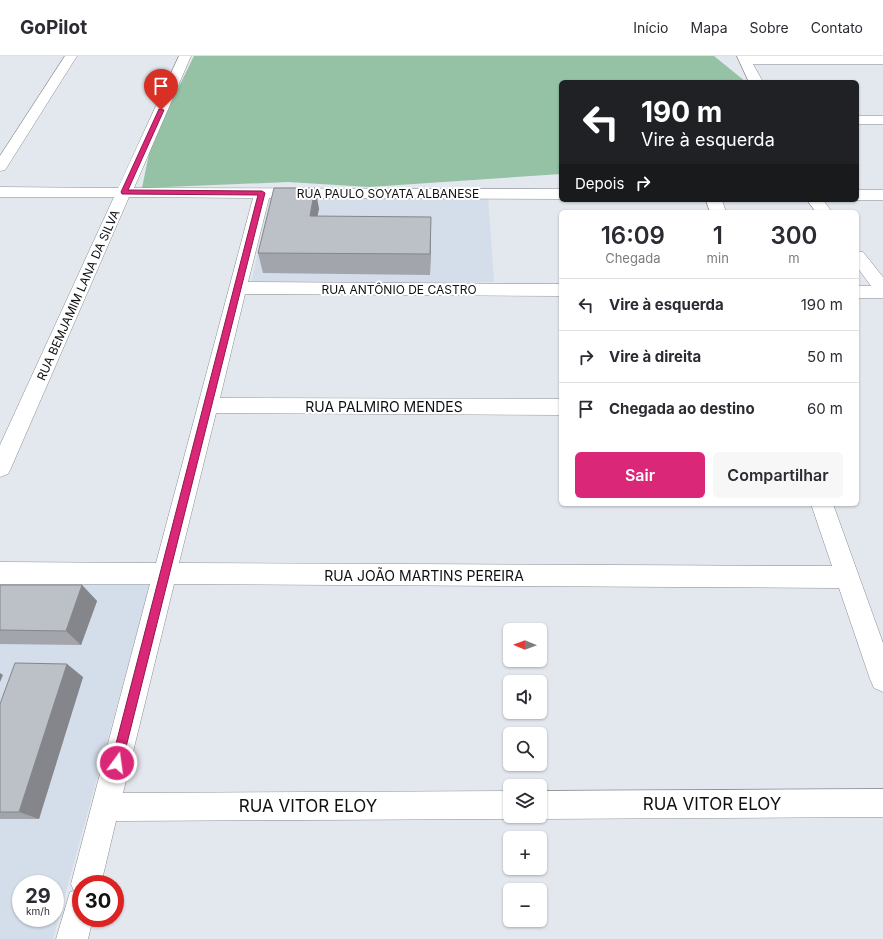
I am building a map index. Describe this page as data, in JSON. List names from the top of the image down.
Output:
{
  "streets": {
    "street": [
      "RUA PAULO SOYATA ALBANESE",
      "RUA ANTÔNIO DE CASTRO",
      "RUA BEMJAMIM LANA DA SILVA",
      "RUA PALMIRO MENDES",
      "RUA JOÃO MARTINS PEREIRA",
      "RUA VITOR ELOY"
    ]
  },
  "crossings": [
    ["RUA PAULO SOYATA ALBANESE", "RUA BEMJAMIM LANA DA SILVA"]
  ],
  "north": "left",
  "page": {
    "header": "GoPilot",
    "nav": [
      "Início",
      "Mapa",
      "Sobre",
      "Contato"
    ],
    "turn": ["190 m", "Vire à esquerda"],
    "then": "Depois",
    "eta": [
      "16:09",
      "Chegada",
      "1",
      "min",
      "300",
      "m"
    ],
    "list": [
      {
        "name": "Vire à esquerda",
        "value": "190 m"
      },
      {
        "name": "Vire à direita",
        "value": "50 m"
      },
      {
        "name": "Chegada ao destino",
        "value": "60 m"
      }
    ],
    "buttons": ["Sair", "Compartilhar"],
    "map_buttons": ["+", "−"],
    "speed": "29 km/h",
    "limit": "30"
  }
}
